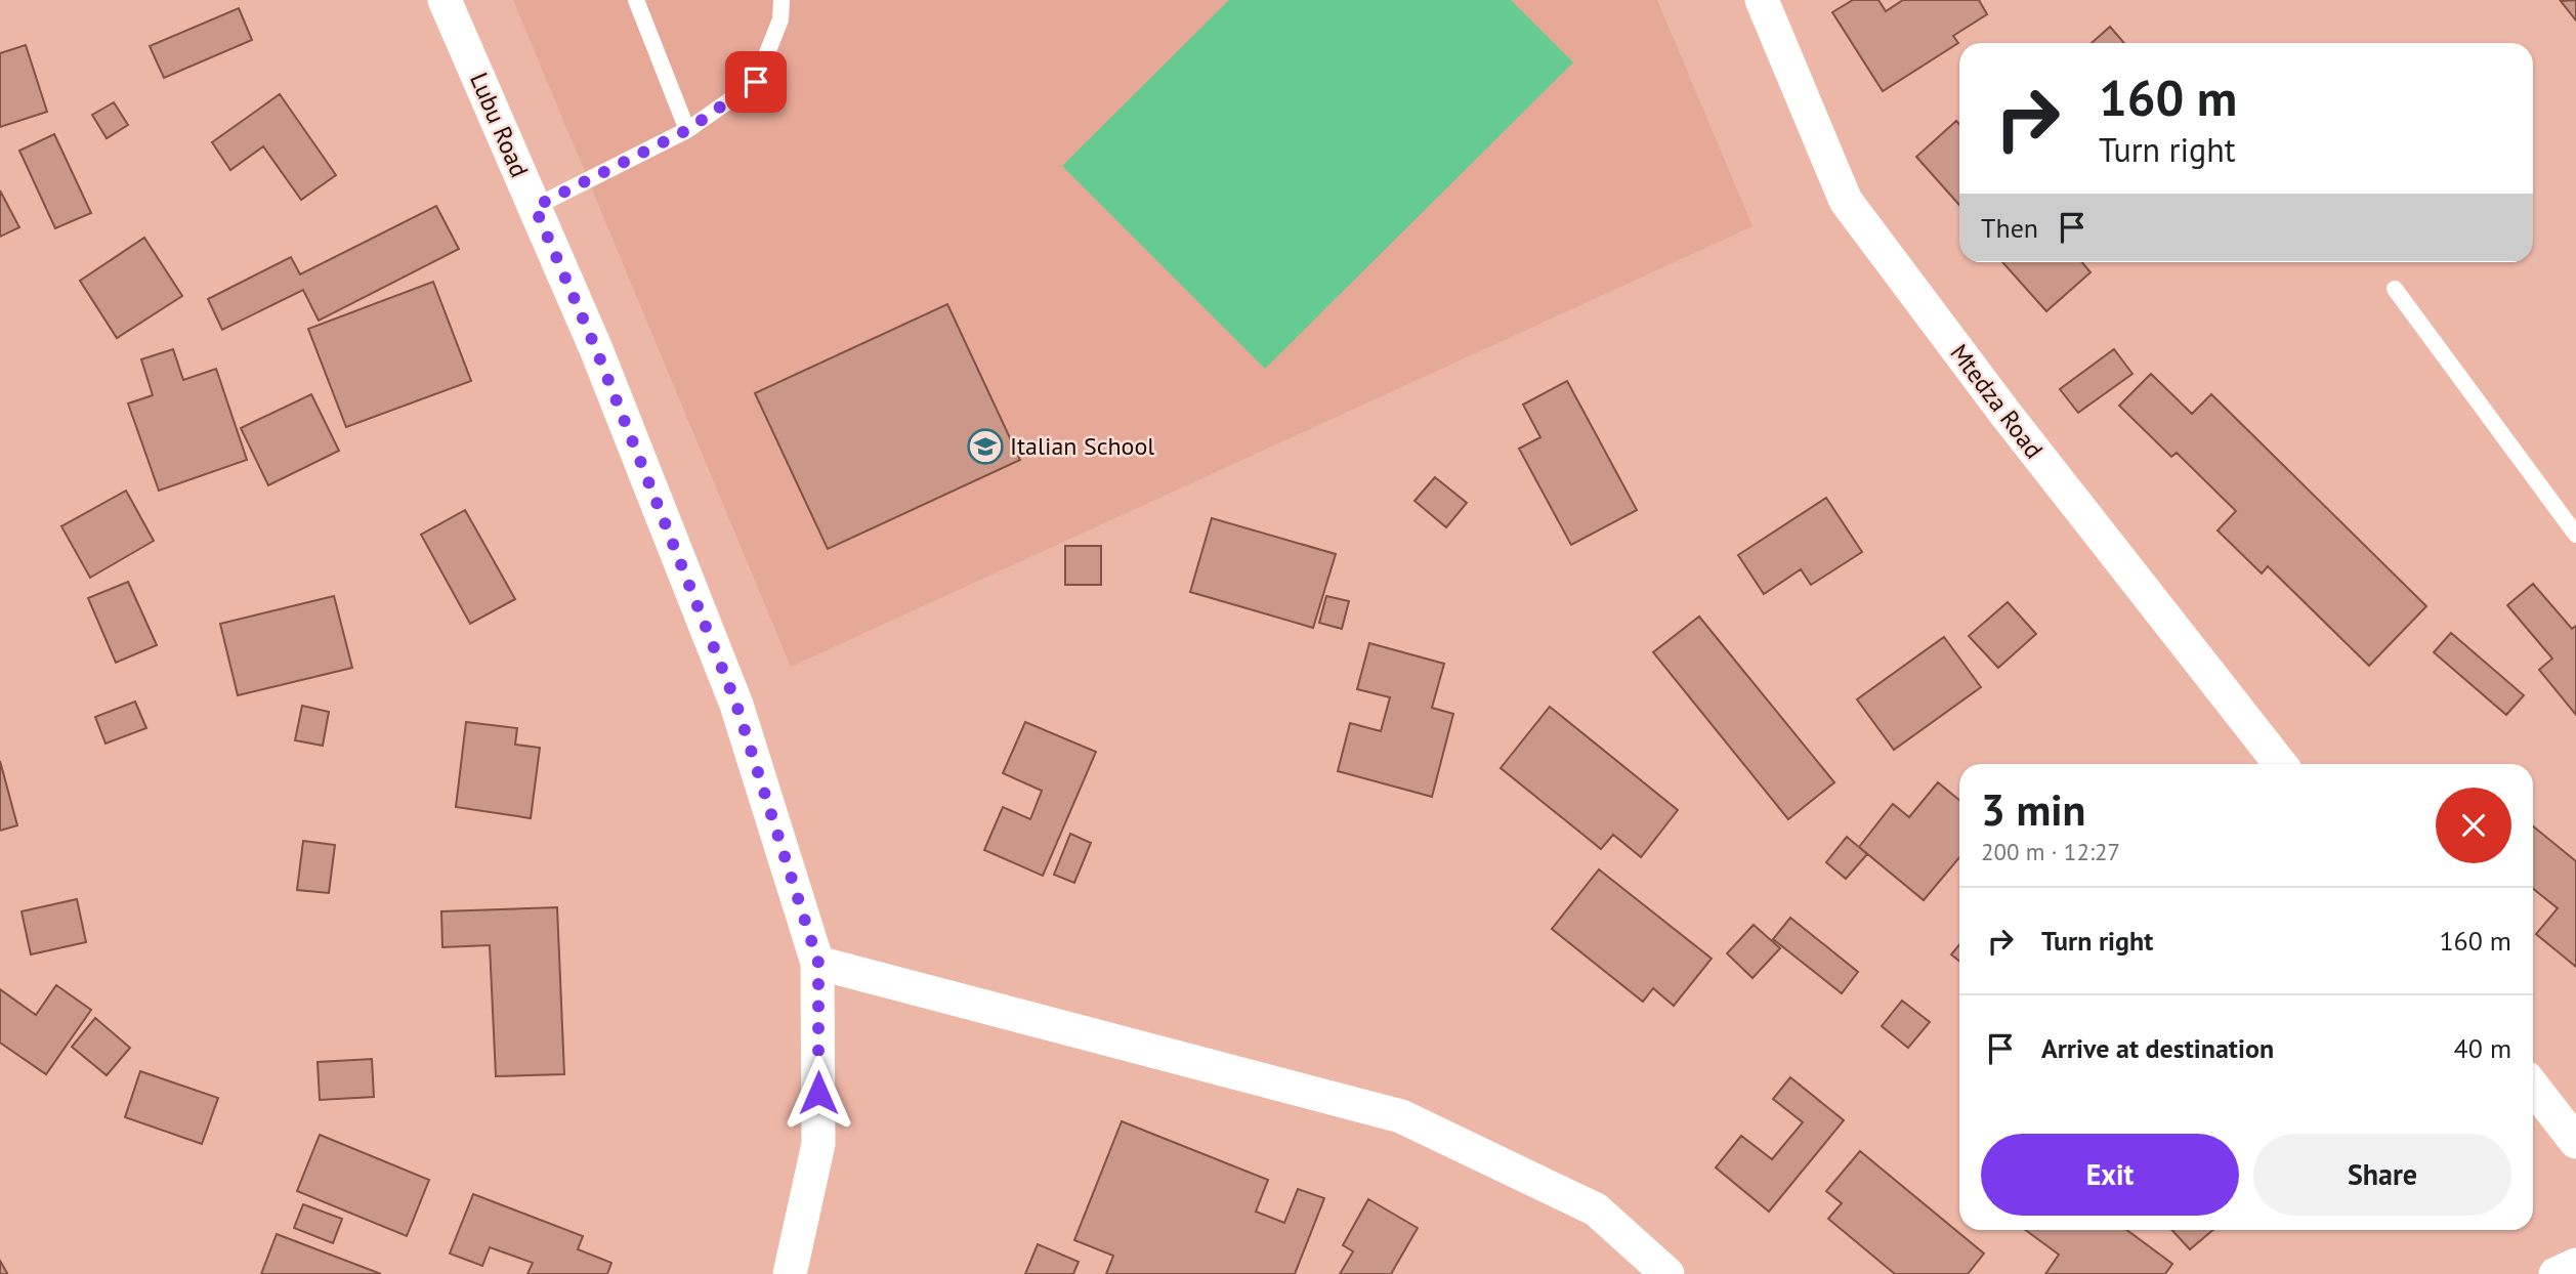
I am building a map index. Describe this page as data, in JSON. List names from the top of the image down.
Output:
{
  "streets": {
    "street": ["Lubu Road", "Mtedza Road"]
  },
  "places": {
    "school or university": ["Italian School"]
  },
  "page": {
    "turn": ["160 m", "Turn right"],
    "then": "Then",
    "heading": ["3 min", "200 m · 12:27"],
    "list": [
      {
        "name": "Turn right",
        "value": "160 m"
      },
      {
        "name": "Arrive at destination",
        "value": "40 m"
      }
    ],
    "buttons": ["Exit", "Share"]
  }
}
